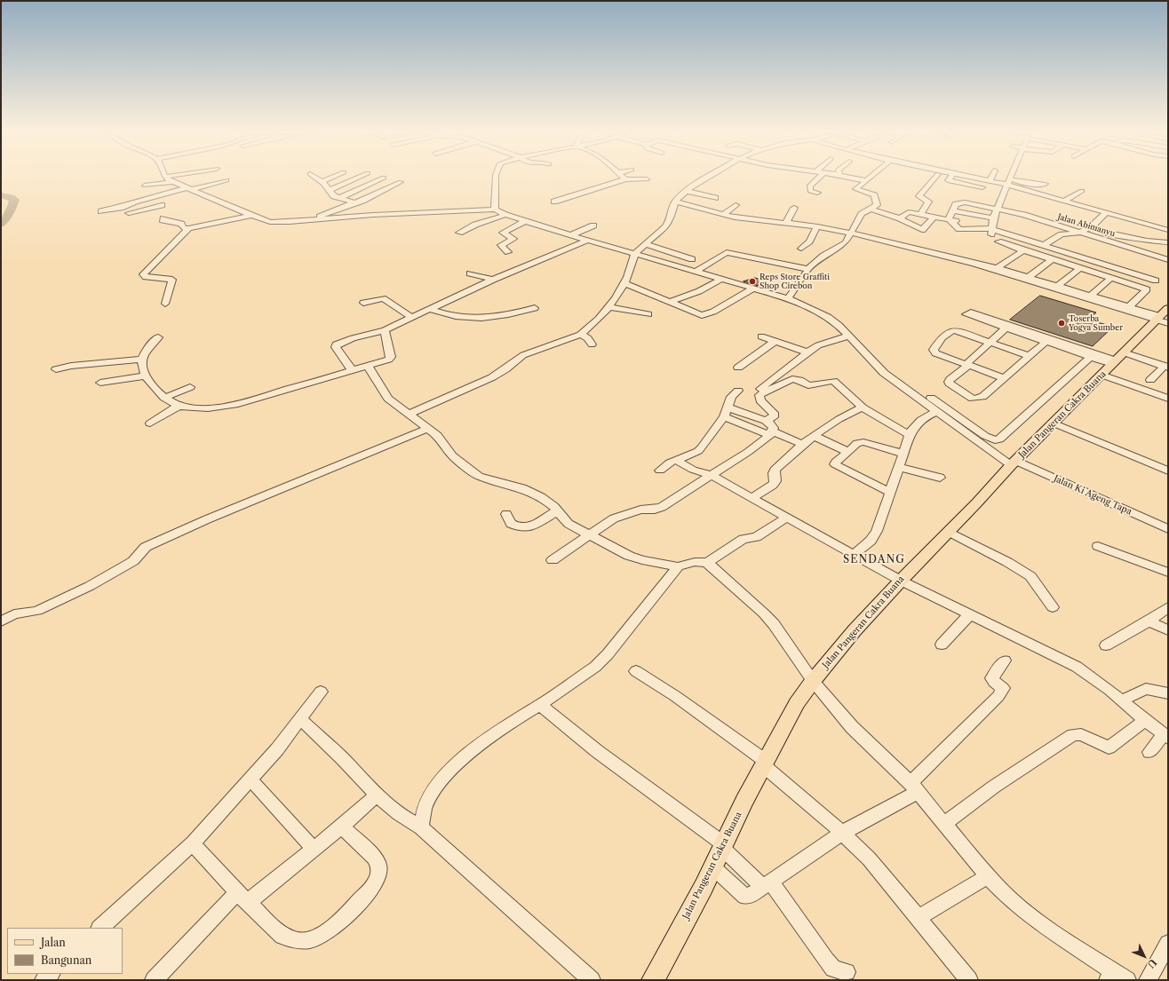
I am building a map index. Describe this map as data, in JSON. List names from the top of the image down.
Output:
{
  "streets": {
    "main road": ["Jalan Pangeran Cakra Buana"],
    "street": ["Jalan Abimanyu", "Jalan Ki Ageng Tapa"]
  },
  "crossings": [
    ["Jalan Pangeran Cakra Buana", "Jalan Ki Ageng Tapa"]
  ],
  "districts": ["SENDANG"],
  "places": ["Reps Store Graffiti Shop Cirebon", "Toserba Yogya Sumber"],
  "legend": ["Jalan", "Bangunan"],
  "north": "bottom right"
}
